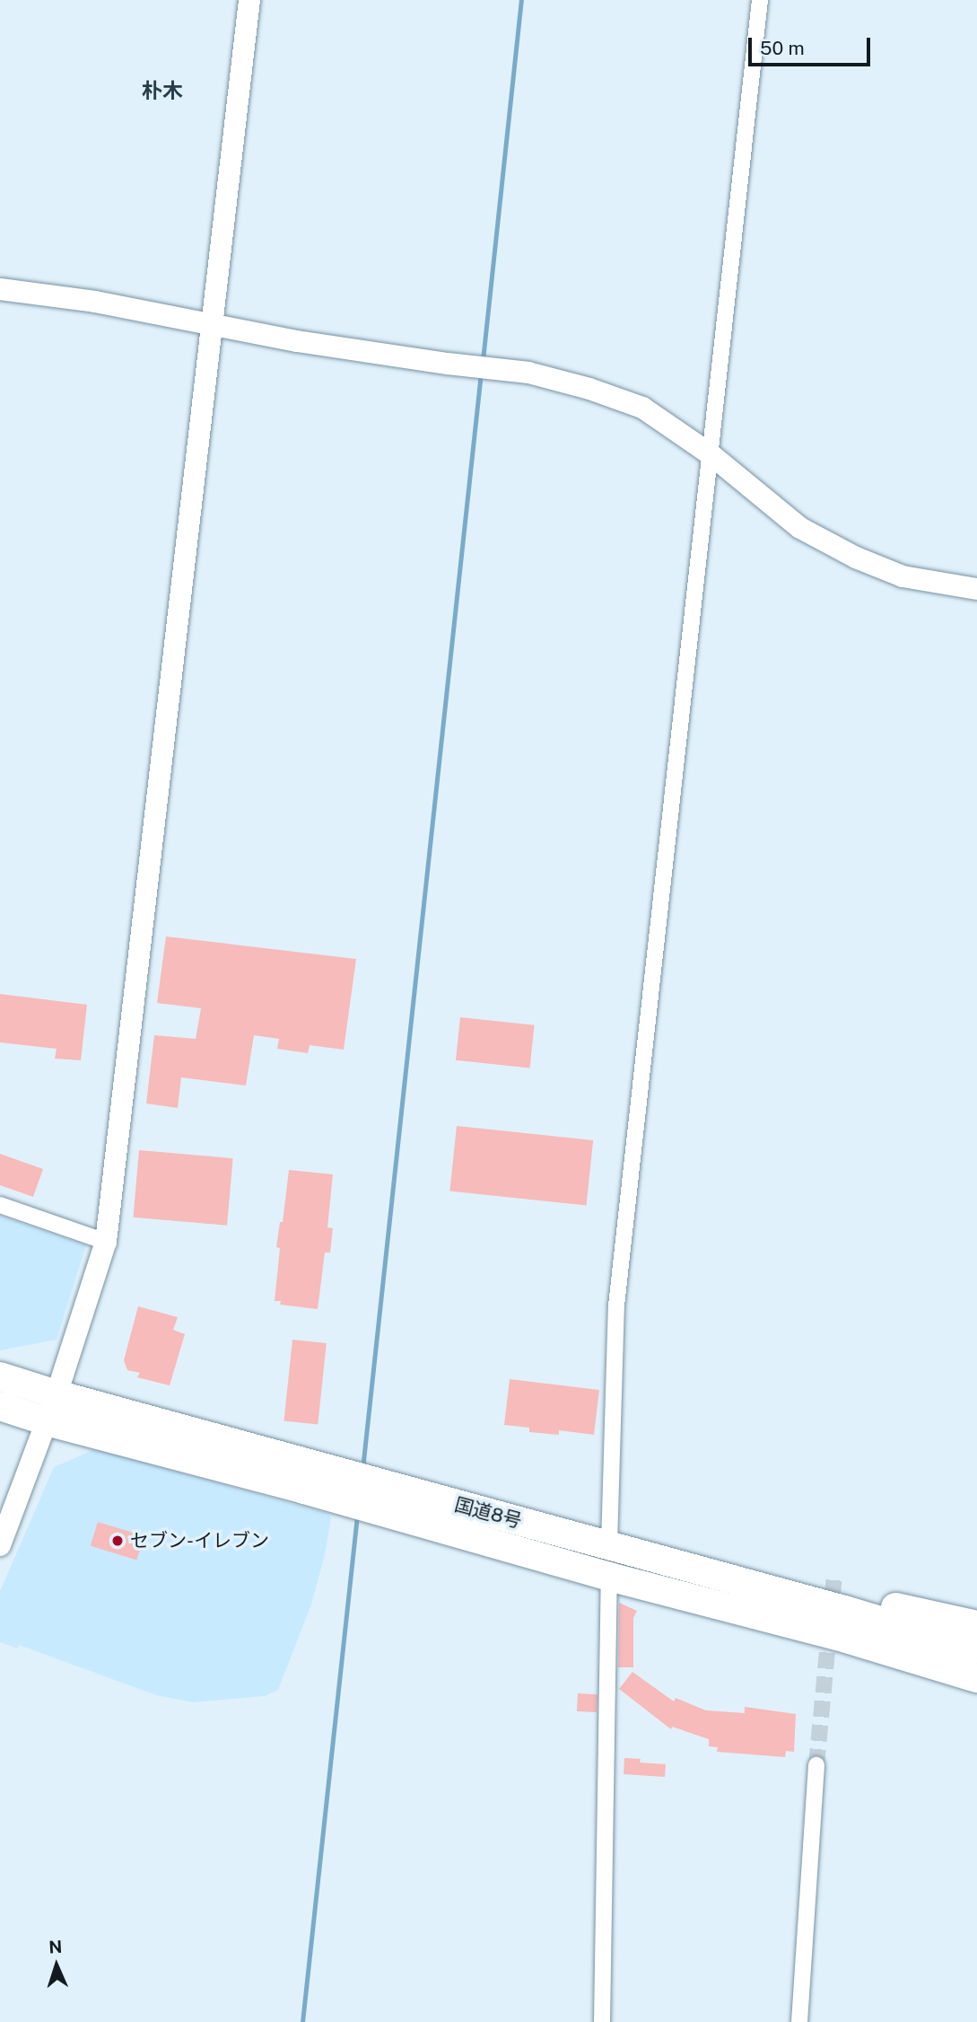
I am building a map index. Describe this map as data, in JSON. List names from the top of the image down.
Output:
{
  "streets": {
    "highway": ["国道8号"]
  },
  "districts": ["朴木"],
  "places": ["セブン-イレブン"],
  "scale_bar": "50 m",
  "north": "top"
}
